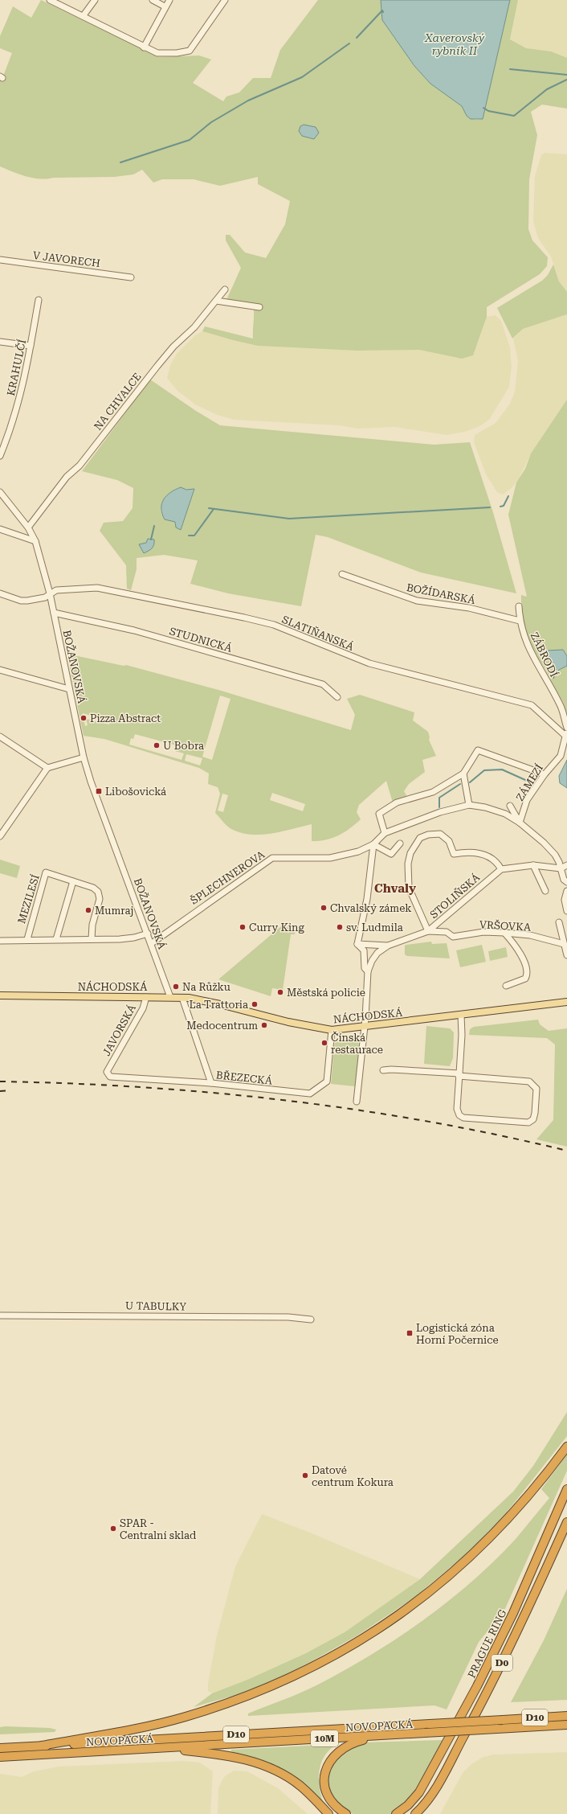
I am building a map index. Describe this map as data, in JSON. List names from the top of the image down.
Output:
{
  "streets": {
    "highway": [
      "PRAGUE RING",
      "D0",
      "D10",
      "NOVOPACKÁ",
      "10M"
    ],
    "main road": ["NÁCHODSKÁ"],
    "street": [
      "V JAVORECH",
      "KRAHULČÍ",
      "NA CHVALCE",
      "BOŽÍDARSKÁ",
      "SLATIŇANSKÁ",
      "STUDNICKÁ",
      "ZÁBRODÍ",
      "BOŽANOVSKÁ",
      "ZÁMEZÍ",
      "ŠPLECHNEROVA",
      "STOLIŇSKÁ",
      "MEZILESÍ",
      "VRŠOVKA",
      "JAVORSKÁ",
      "BŘEZECKÁ",
      "U TABULKY"
    ]
  },
  "crossings": [
    ["NA CHVALCE", "BOŽANOVSKÁ"],
    ["BOŽÍDARSKÁ", "ZÁBRODÍ"],
    ["SLATIŇANSKÁ", "BOŽANOVSKÁ"],
    ["SLATIŇANSKÁ", "ZÁMEZÍ"],
    ["STUDNICKÁ", "BOŽANOVSKÁ"],
    ["BOŽANOVSKÁ", "ŠPLECHNEROVA"],
    ["BOŽANOVSKÁ", "MEZILESÍ"],
    ["BOŽANOVSKÁ", "NÁCHODSKÁ"],
    ["ZÁMEZÍ", "ŠPLECHNEROVA"],
    ["STOLIŇSKÁ", "VRŠOVKA"],
    ["STOLIŇSKÁ", "NÁCHODSKÁ"],
    ["NÁCHODSKÁ", "JAVORSKÁ"],
    ["NÁCHODSKÁ", "BŘEZECKÁ"],
    ["JAVORSKÁ", "BŘEZECKÁ"]
  ],
  "districts": ["Chvaly"],
  "water": ["Xaverovský rybník II"],
  "places": {
    "other": [
      "Pizza Abstract",
      "U Bobra",
      "Chvalský zámek",
      "Mumraj",
      "Curry King",
      "sv. Ludmila",
      "Na Růžku",
      "Městská policie",
      "La Trattoria",
      "Medocentrum",
      "Čínská restaurace",
      "Datové centrum Kokura",
      "SPAR - Centralní sklad"
    ],
    "transit": ["Libošovická", "Logistická zóna Horní Počernice"]
  }
}
